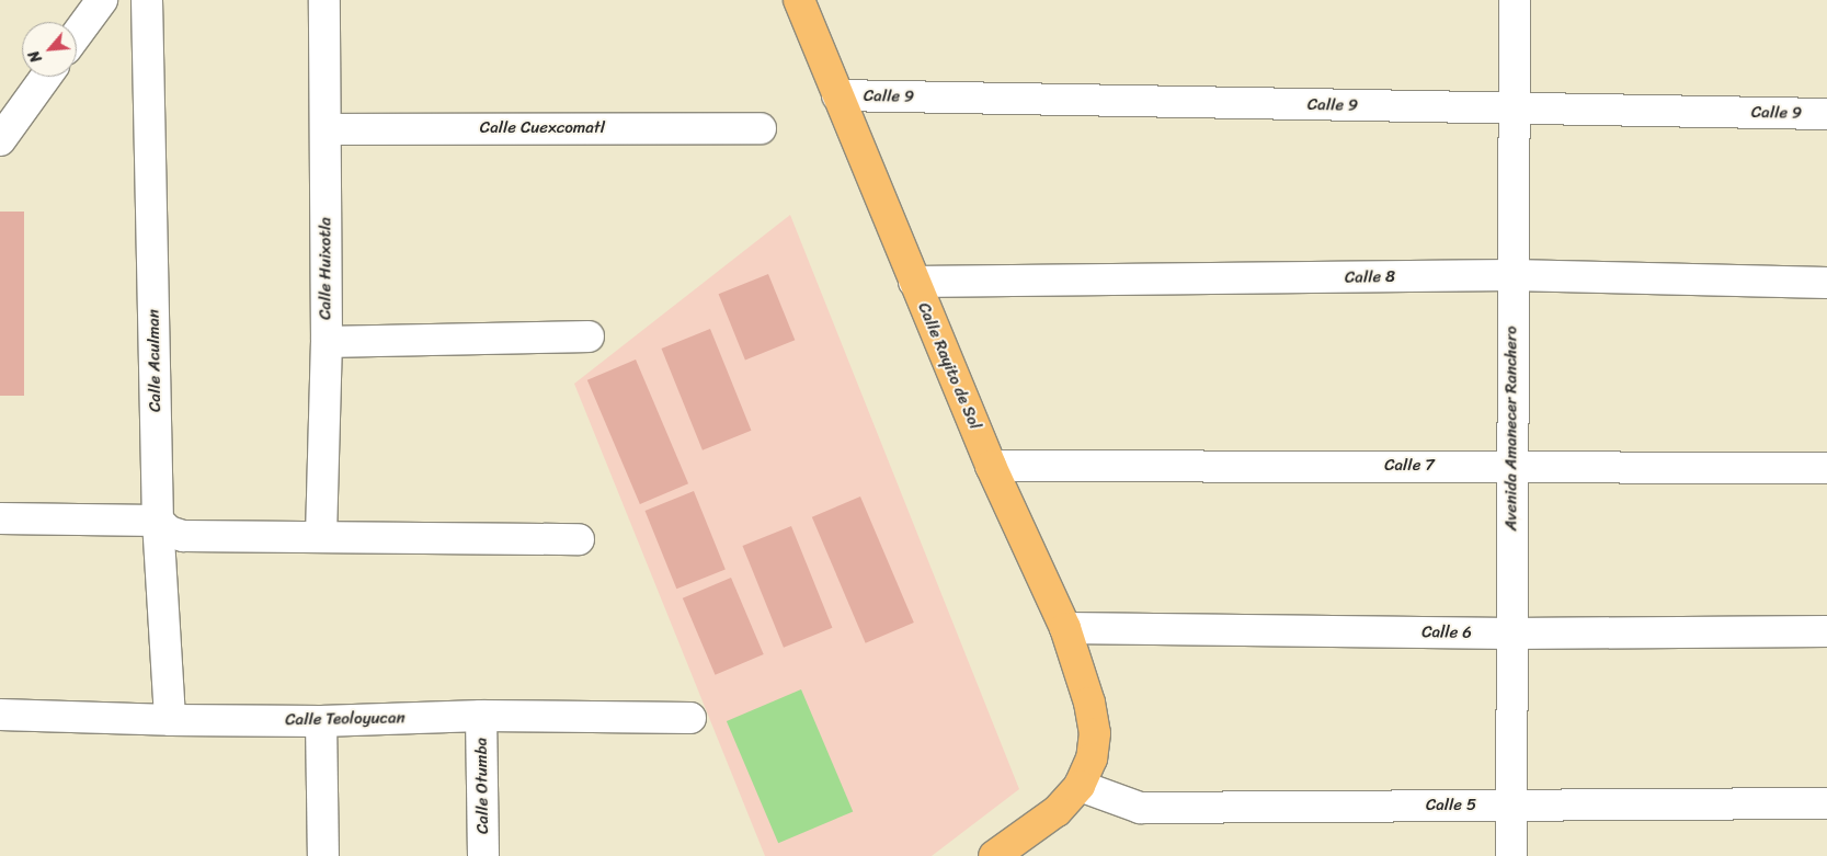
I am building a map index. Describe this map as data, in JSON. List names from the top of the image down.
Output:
{
  "streets": {
    "main road": ["Calle Rayito de Sol"],
    "street": [
      "Calle 9",
      "Calle Cuexcomatl",
      "Calle Huixotla",
      "Calle 8",
      "Calle Aculman",
      "Avenida Amanecer Ranchero",
      "Calle 7",
      "Calle 6",
      "Calle Teoloyucan",
      "Calle Otumba",
      "Calle 5"
    ]
  },
  "crossings": [
    ["Calle 9", "Calle Rayito de Sol"],
    ["Calle 9", "Avenida Amanecer Ranchero"],
    ["Calle Cuexcomatl", "Calle Huixotla"],
    ["Calle 8", "Calle Rayito de Sol"],
    ["Calle 8", "Avenida Amanecer Ranchero"],
    ["Calle Aculman", "Calle Teoloyucan"],
    ["Calle Rayito de Sol", "Calle 7"],
    ["Calle Rayito de Sol", "Calle 6"],
    ["Calle Rayito de Sol", "Calle 5"],
    ["Avenida Amanecer Ranchero", "Calle 7"],
    ["Avenida Amanecer Ranchero", "Calle 6"],
    ["Avenida Amanecer Ranchero", "Calle 5"],
    ["Calle Teoloyucan", "Calle Otumba"]
  ],
  "north": "bottom left"
}
